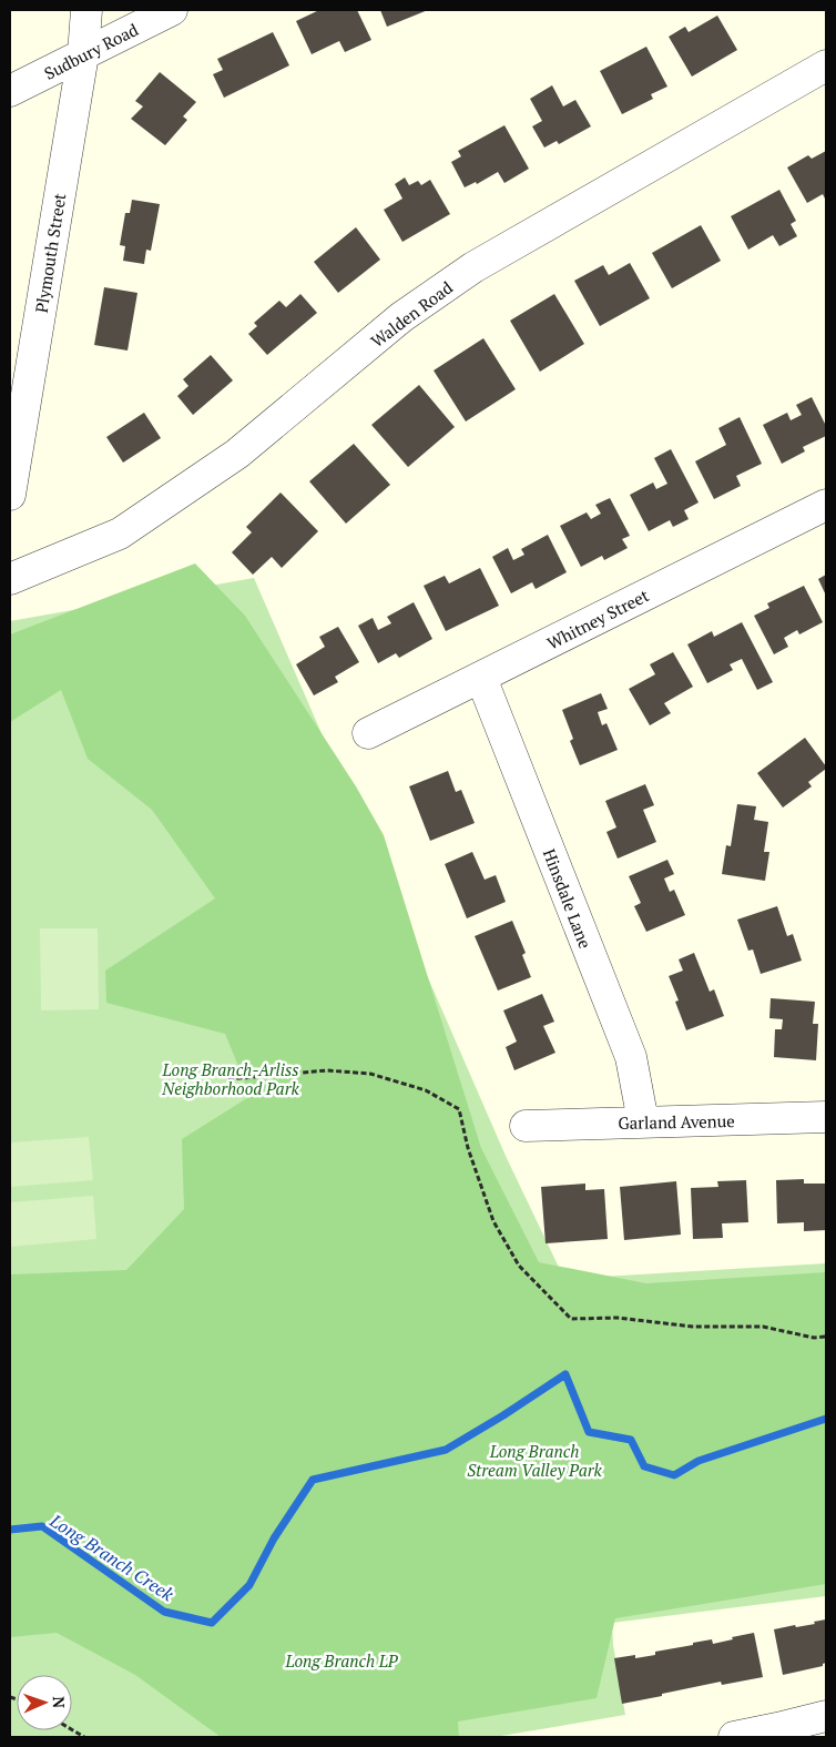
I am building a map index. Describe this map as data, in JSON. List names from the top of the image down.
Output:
{
  "streets": {
    "street": [
      "Sudbury Road",
      "Plymouth Street",
      "Walden Road",
      "Whitney Street",
      "Hinsdale Lane",
      "Garland Avenue"
    ]
  },
  "crossings": [
    ["Sudbury Road", "Plymouth Street"],
    ["Whitney Street", "Hinsdale Lane"],
    ["Hinsdale Lane", "Garland Avenue"]
  ],
  "water": ["Long Branch Creek"],
  "parks": ["Long Branch-Arliss Neighborhood Park", "Long Branch Stream Valley Park", "Long Branch LP"],
  "north": "right"
}
